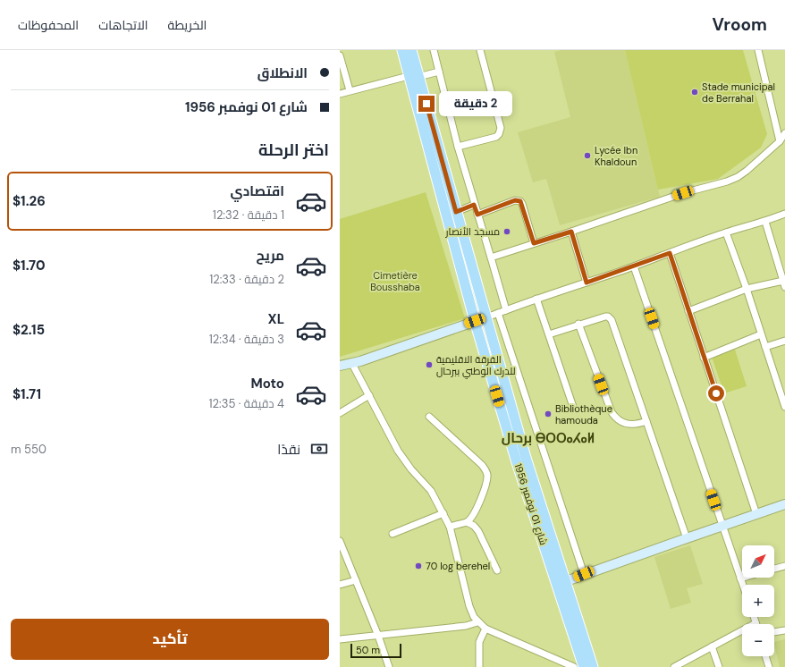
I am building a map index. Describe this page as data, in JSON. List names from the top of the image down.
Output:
{
  "streets": {
    "main road": ["شارع 01 نوفمبر 1956"]
  },
  "districts": ["برحال ⴱⵔⵔⴰⵃⴰⵍ"],
  "parks": ["Cimetière Bousshaba"],
  "places": [
    "Stade municipal de Berrahal",
    "Lycée Ibn Khaldoun",
    "مسجد الأنصار",
    "الفرقة الاقليمية للدرك الوطني ببرحال",
    "Bibliothèque hamouda",
    "70 log berehel"
  ],
  "scale_bar": "50 m",
  "north": "top right",
  "page": {
    "header": "Vroom",
    "nav": ["الخريطة", "الاتجاهات", "المحفوظات"],
    "banner": ["الانطلاق", "شارع 01 نوفمبر 1956"],
    "bubble": "2 دقيقة",
    "heading": "اختر الرحلة",
    "list": [
      {
        "name": "اقتصادي",
        "note": "1 دقيقة · 12:32",
        "value": "$1.26"
      },
      {
        "name": "مريح",
        "note": "2 دقيقة · 12:33",
        "value": "$1.70"
      },
      {
        "name": "XL",
        "note": "3 دقيقة · 12:34",
        "value": "$2.15"
      },
      {
        "name": "Moto",
        "note": "4 دقيقة · 12:35",
        "value": "$1.71"
      }
    ],
    "pay": ["نقدًا", "550 m"],
    "map_buttons": ["+", "−"],
    "buttons": "تأكيد",
    "scale": "50 m"
  }
}
